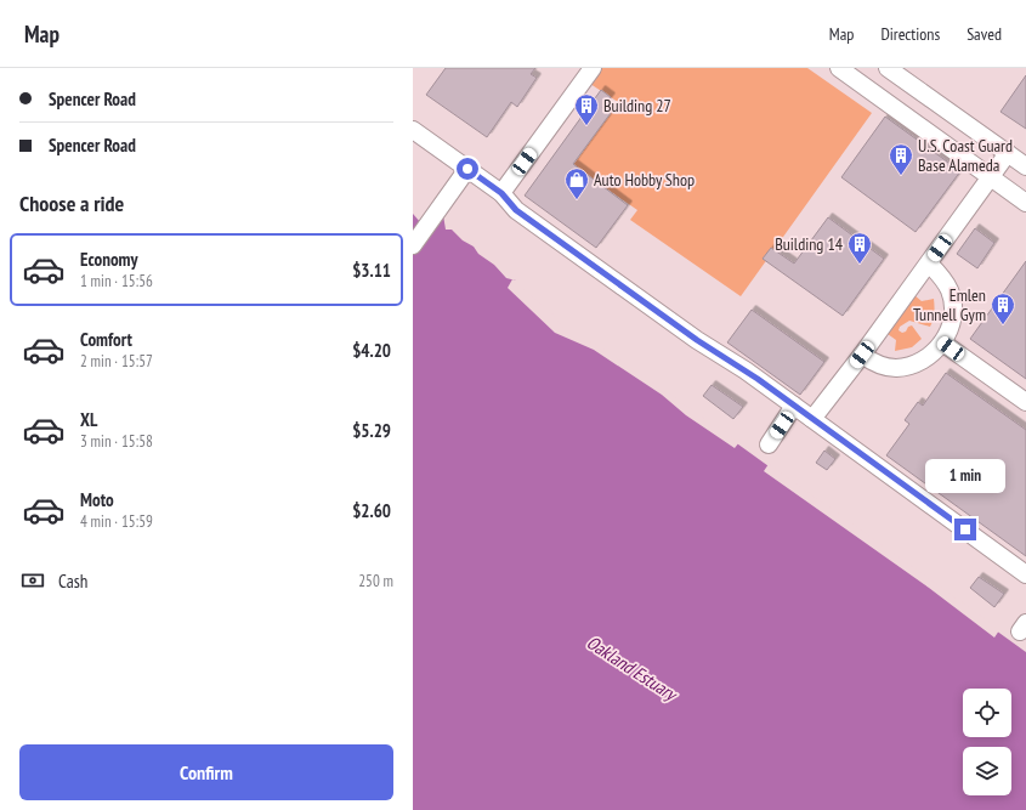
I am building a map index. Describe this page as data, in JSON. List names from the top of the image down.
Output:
{
  "water": ["Oakland Estuary"],
  "places": {
    "building": [
      "Building 27",
      "U.S. Coast Guard Base Alameda",
      "Building 14",
      "Emlen Tunnell Gym"
    ],
    "shop": ["Auto Hobby Shop"]
  },
  "page": {
    "header": "Map",
    "nav": ["Map", "Directions", "Saved"],
    "banner": ["Spencer Road", "Spencer Road"],
    "heading": "Choose a ride",
    "list": [
      {
        "name": "Economy",
        "note": "1 min · 15:56",
        "value": "$3.11"
      },
      {
        "name": "Comfort",
        "note": "2 min · 15:57",
        "value": "$4.20"
      },
      {
        "name": "XL",
        "note": "3 min · 15:58",
        "value": "$5.29"
      },
      {
        "name": "Moto",
        "note": "4 min · 15:59",
        "value": "$2.60"
      }
    ],
    "bubble": "1 min",
    "pay": ["Cash", "250 m"],
    "buttons": "Confirm"
  }
}
